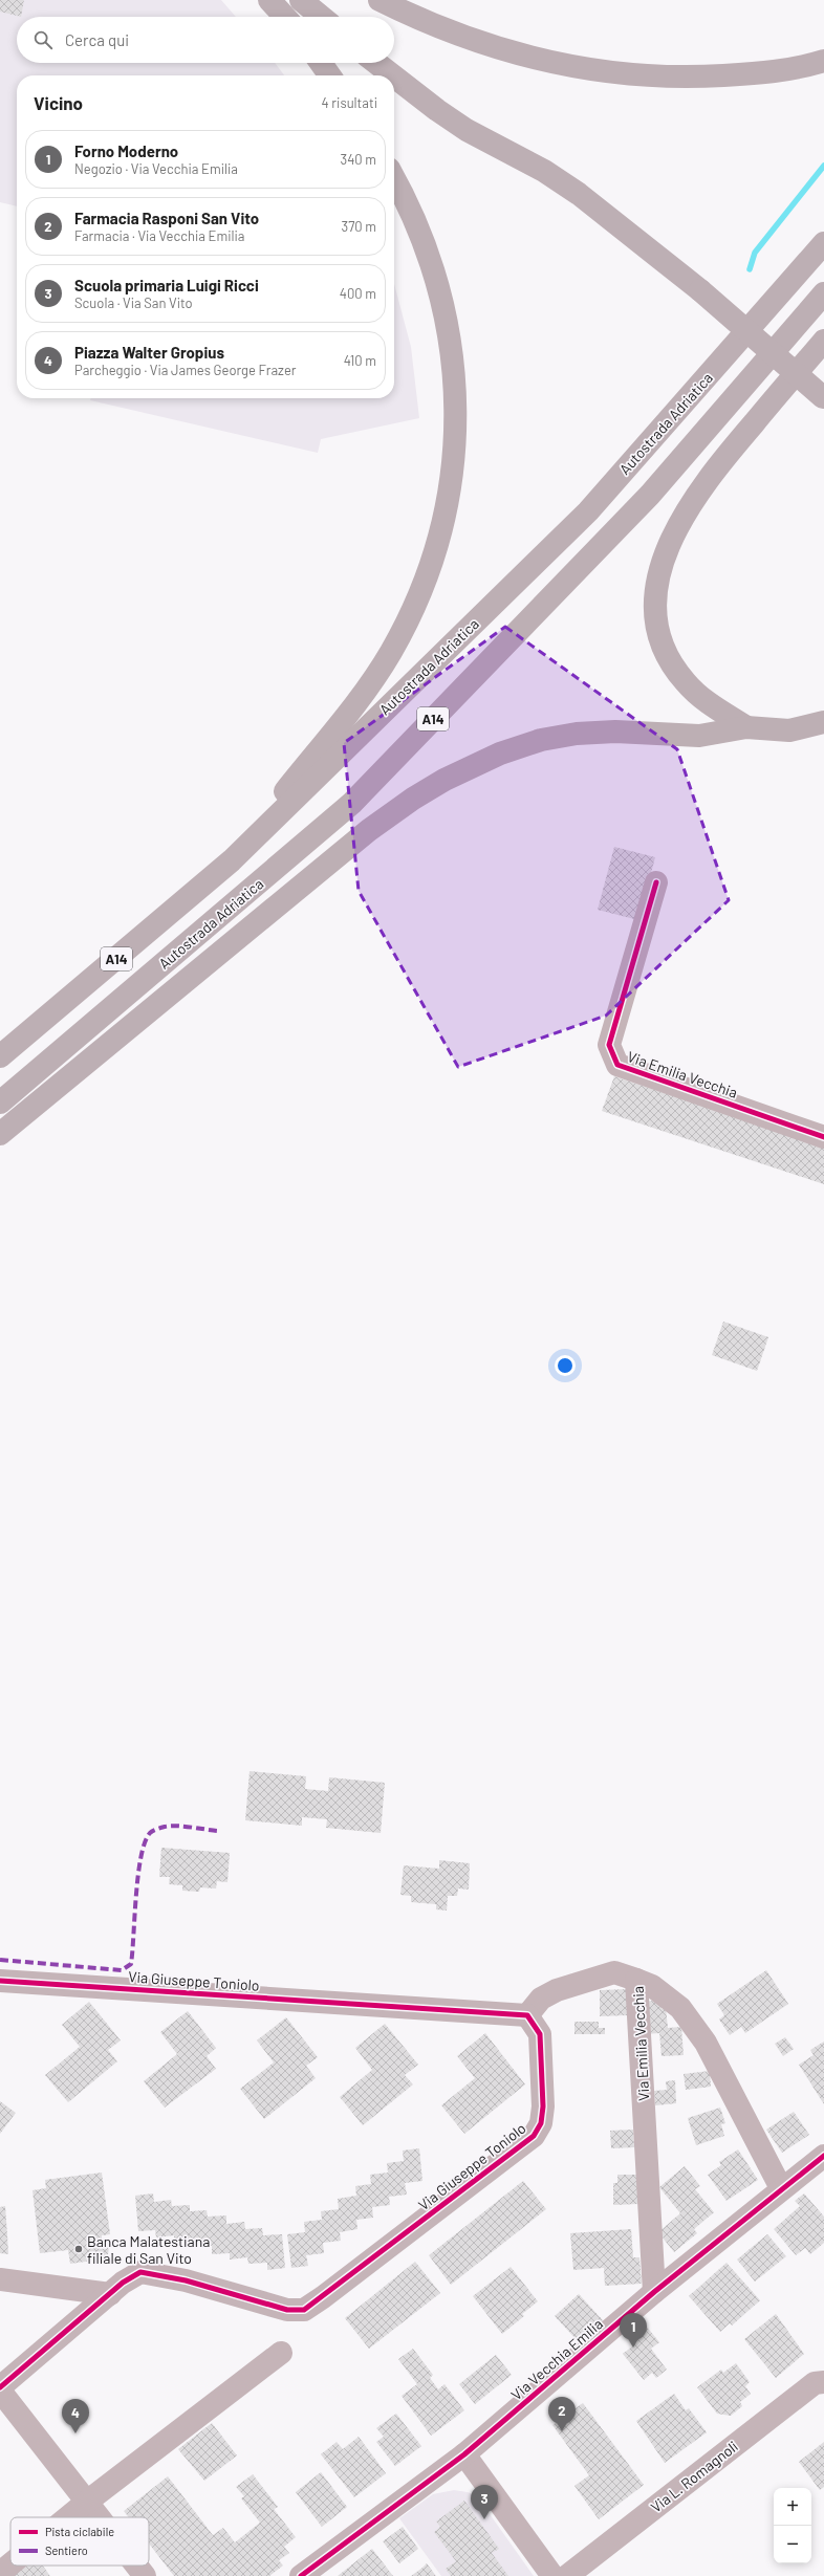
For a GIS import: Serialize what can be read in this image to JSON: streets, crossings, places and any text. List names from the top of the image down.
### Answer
{
  "streets": {
    "highway": ["Autostrada Adriatica", "A14"],
    "street": [
      "Via Emilia Vecchia",
      "Via Giuseppe Toniolo",
      "Via Vecchia Emilia",
      "Via L. Romagnoli"
    ]
  },
  "crossings": [
    ["Via Emilia Vecchia", "Via Vecchia Emilia"]
  ],
  "places": ["Banca Malatestiana filiale di San Vito"],
  "legend": ["Pista ciclabile", "Sentiero"],
  "page": {
    "search": "Cerca qui",
    "heading": ["Vicino", "4 risultati"],
    "list": [
      {
        "mark": "1",
        "name": "Forno Moderno",
        "note": "Negozio · Via Vecchia Emilia",
        "value": "340 m"
      },
      {
        "mark": "2",
        "name": "Farmacia Rasponi San Vito",
        "note": "Farmacia · Via Vecchia Emilia",
        "value": "370 m"
      },
      {
        "mark": "3",
        "name": "Scuola primaria Luigi Ricci",
        "note": "Scuola · Via San Vito",
        "value": "400 m"
      },
      {
        "mark": "4",
        "name": "Piazza Walter Gropius",
        "note": "Parcheggio · Via James George Frazer",
        "value": "410 m"
      }
    ],
    "pins": [
      "1",
      "2",
      "4",
      "3"
    ],
    "map_buttons": ["+", "−"]
  }
}
